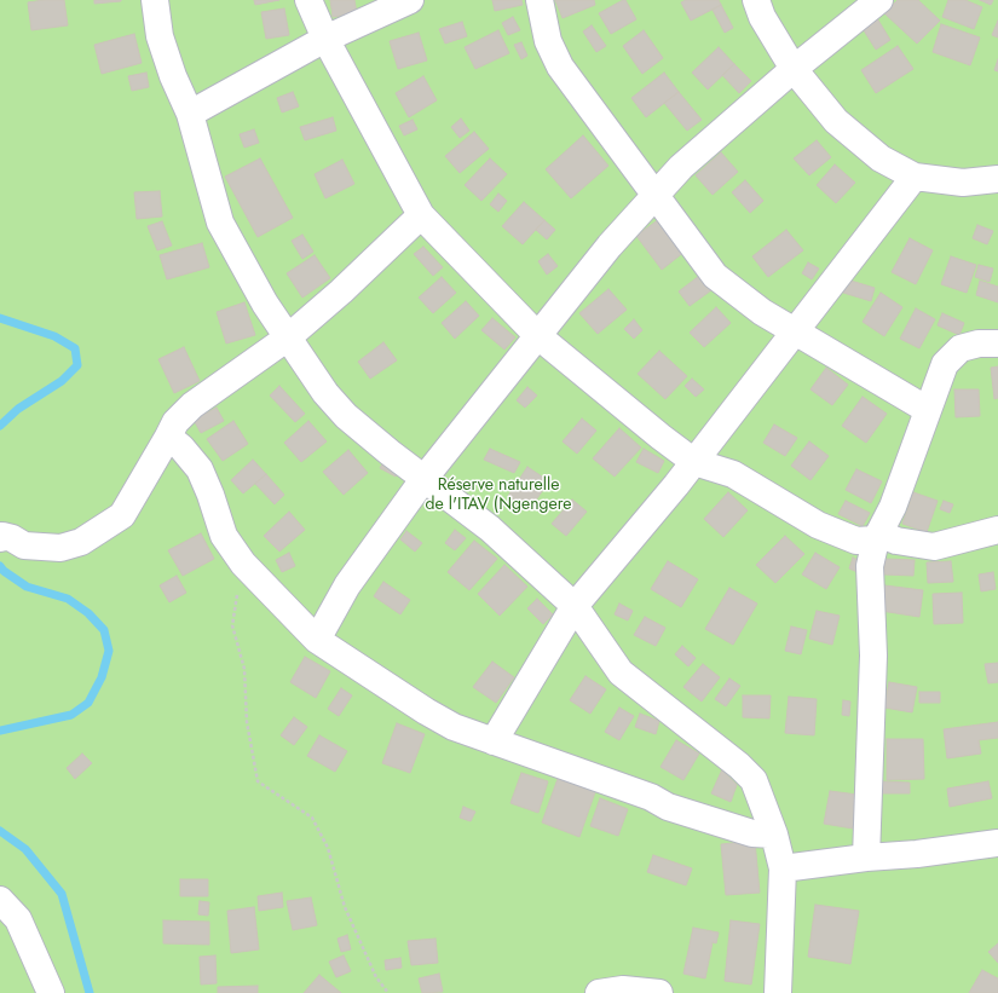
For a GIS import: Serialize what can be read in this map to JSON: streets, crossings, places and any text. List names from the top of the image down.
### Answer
{
  "parks": ["Réserve naturelle de l'ITAV (Ngengere"]
}
